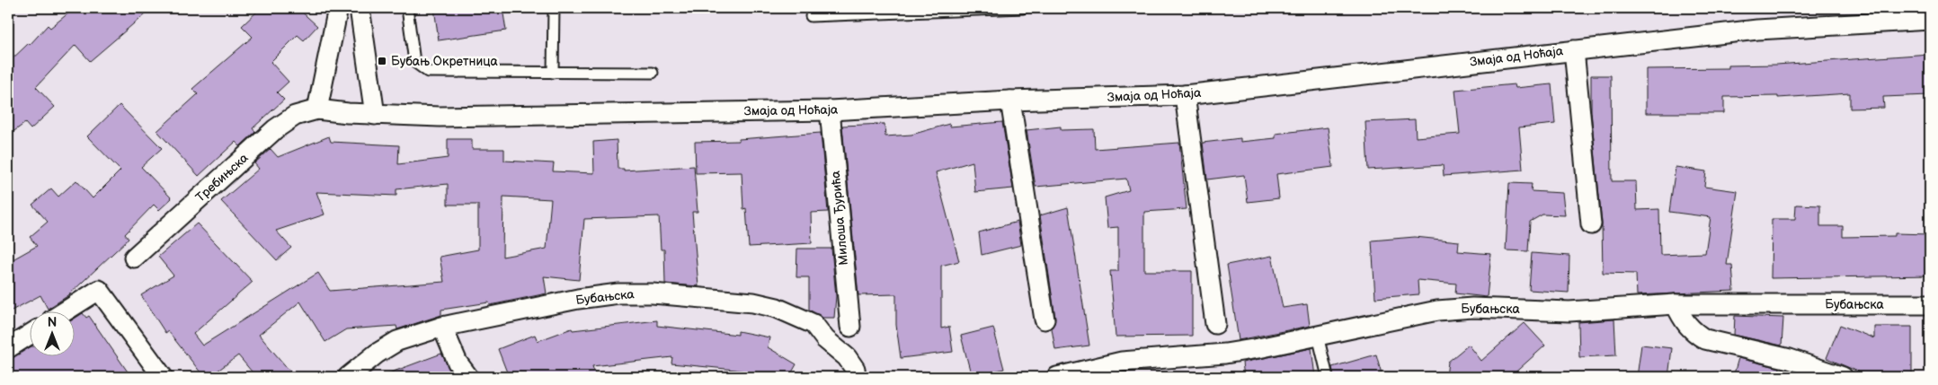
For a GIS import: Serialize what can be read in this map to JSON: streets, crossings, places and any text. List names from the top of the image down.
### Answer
{
  "streets": {
    "street": [
      "Змаја од Ноћаја",
      "Требињска",
      "Милоша Ђурића",
      "Бубањска"
    ]
  },
  "crossings": [
    ["Змаја од Ноћаја", "Требињска"],
    ["Змаја од Ноћаја", "Милоша Ђурића"]
  ],
  "places": {
    "transit": ["Бубањ Окретница"]
  },
  "north": "top"
}
